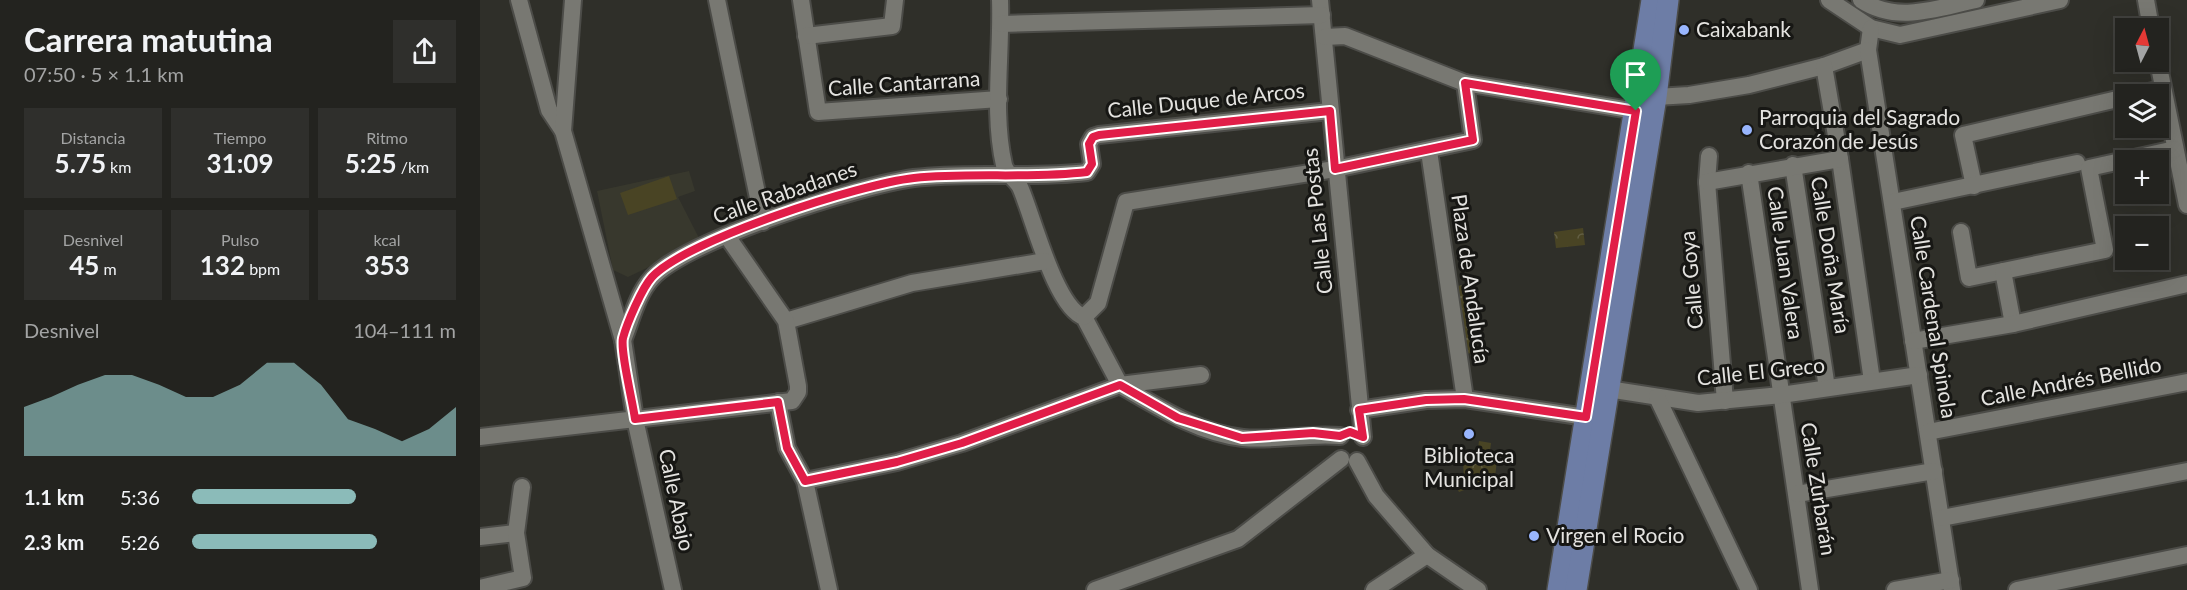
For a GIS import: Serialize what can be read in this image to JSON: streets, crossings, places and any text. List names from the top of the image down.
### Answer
{
  "streets": {
    "street": [
      "Calle Cantarrana",
      "Calle Duque de Arcos",
      "Calle Rabadanes",
      "Calle Las Postas",
      "Calle Doña María",
      "Calle Juan Valera",
      "Plaza de Andalucía",
      "Calle Goya",
      "Calle Cardenal Spinola",
      "Calle El Greco",
      "Calle Andrés Bellido",
      "Calle Zurbarán",
      "Calle Abajo"
    ]
  },
  "crossings": [
    ["Calle Duque de Arcos", "Calle Rabadanes"],
    ["Calle Duque de Arcos", "Calle Las Postas"],
    ["Calle Rabadanes", "Calle Abajo"],
    ["Calle Doña María", "Calle El Greco"],
    ["Calle Juan Valera", "Calle El Greco"],
    ["Calle Juan Valera", "Calle Zurbarán"],
    ["Calle Goya", "Calle El Greco"],
    ["Calle Cardenal Spinola", "Calle El Greco"],
    ["Calle Cardenal Spinola", "Calle Andrés Bellido"],
    ["Calle El Greco", "Calle Zurbarán"]
  ],
  "places": [
    "Caixabank",
    "Parroquia del Sagrado Corazón de Jesús",
    "Biblioteca Municipal",
    "Virgen el Rocio"
  ],
  "north": "top",
  "page": {
    "heading": ["Carrera matutina", "07:50 · 5 × 1.1 km"],
    "map_buttons": ["+", "−"],
    "stats": [
      ["Distancia", "5.75 km"],
      ["Tiempo", "31:09"],
      ["Ritmo", "5:25 /km"],
      ["Desnivel", "45 m"],
      ["Pulso", "132 bpm"],
      ["kcal", "353"]
    ],
    "chart": ["Desnivel", "104–111 m"],
    "list": [
      {
        "name": "1.1 km",
        "note": "5:36"
      },
      {
        "name": "2.3 km",
        "note": "5:26"
      }
    ]
  }
}
